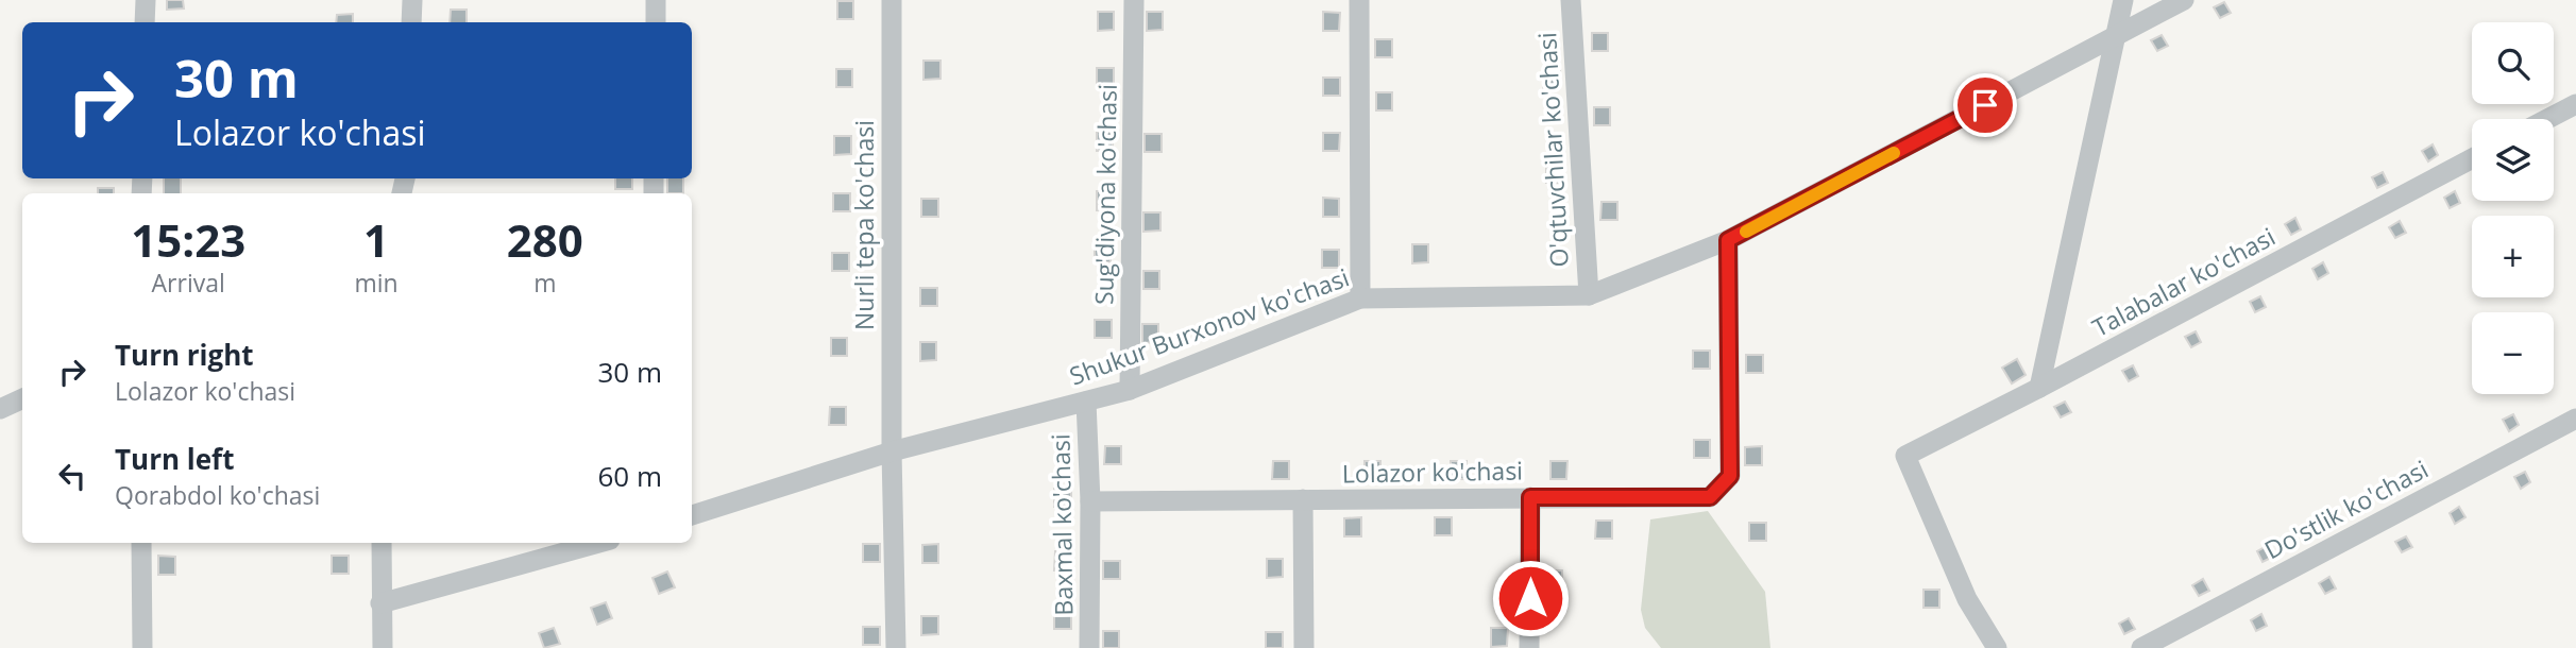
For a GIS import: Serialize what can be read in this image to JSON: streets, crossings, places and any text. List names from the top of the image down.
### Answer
{
  "streets": {
    "street": [
      "O'qtuvchilar ko'chasi",
      "Sug'diyona ko'chasi",
      "Nurli tepa ko'chasi",
      "Talabalar ko'chasi",
      "Shukur Burxonov ko'chasi",
      "Lolazor ko'chasi",
      "Do'stlik ko'chasi",
      "Baxmal ko'chasi"
    ]
  },
  "crossings": [
    ["O'qtuvchilar ko'chasi", "Shukur Burxonov ko'chasi"],
    ["Sug'diyona ko'chasi", "Shukur Burxonov ko'chasi"],
    ["Nurli tepa ko'chasi", "Shukur Burxonov ko'chasi"],
    ["Shukur Burxonov ko'chasi", "Lolazor ko'chasi"],
    ["Shukur Burxonov ko'chasi", "Baxmal ko'chasi"],
    ["Lolazor ko'chasi", "Baxmal ko'chasi"]
  ],
  "page": {
    "map_buttons": ["+", "−"],
    "turn": ["30 m", "Lolazor ko'chasi"],
    "eta": [
      "15:23",
      "Arrival",
      "1",
      "min",
      "280",
      "m"
    ],
    "list": [
      {
        "name": "Turn right",
        "note": "Lolazor ko'chasi",
        "value": "30 m"
      },
      {
        "name": "Turn left",
        "note": "Qorabdol ko'chasi",
        "value": "60 m"
      }
    ]
  }
}
